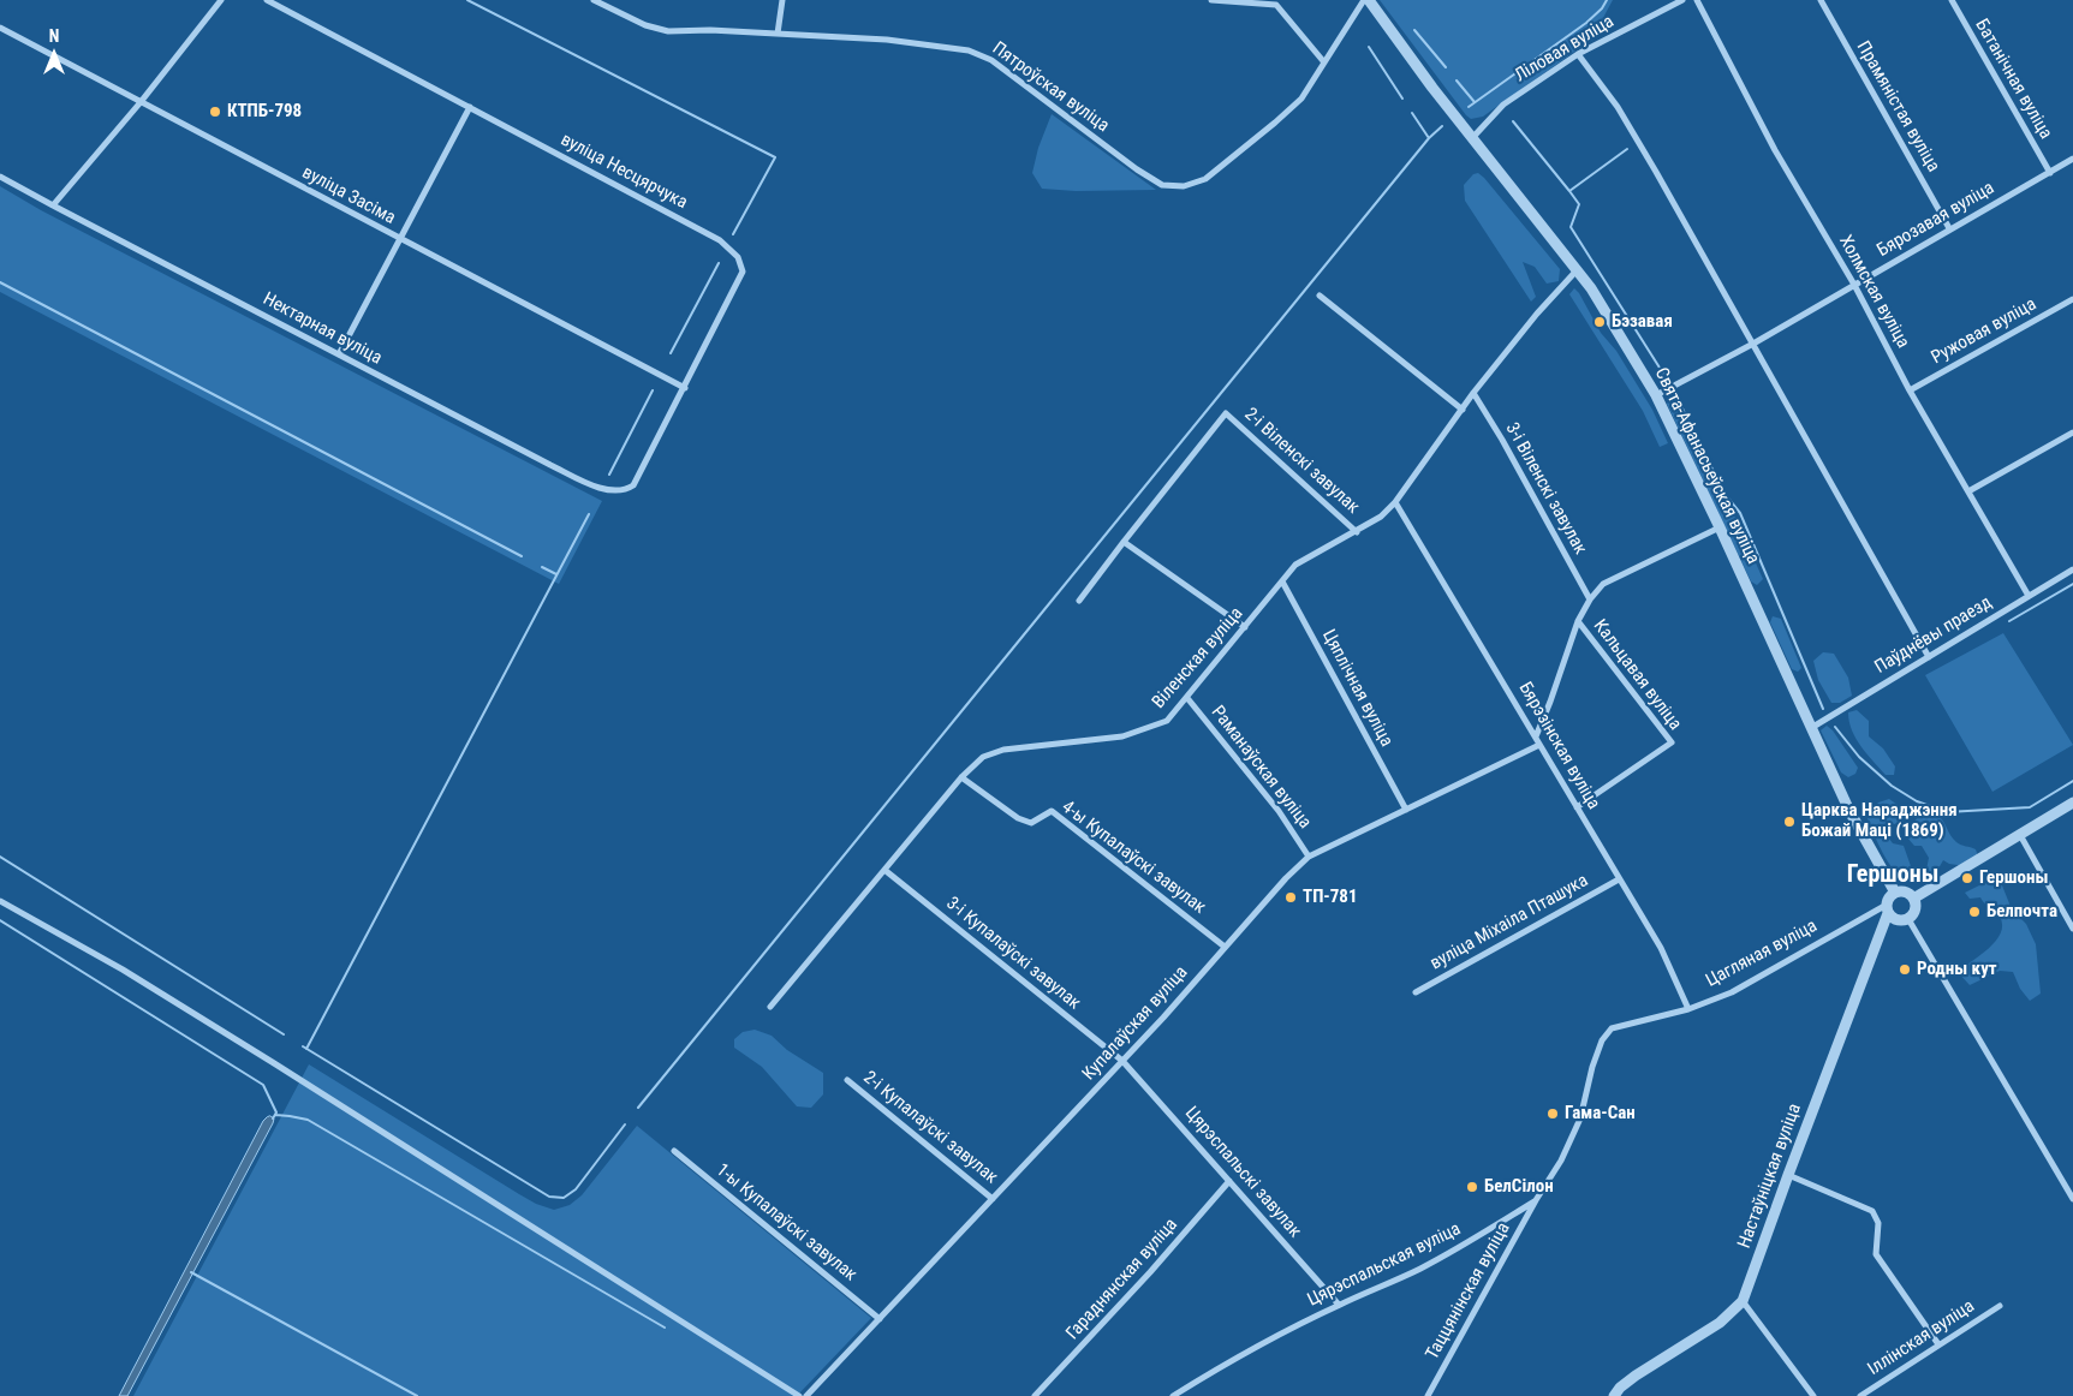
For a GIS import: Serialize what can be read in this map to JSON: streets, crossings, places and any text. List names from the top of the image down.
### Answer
{
  "streets": {
    "street": [
      "Ліловая вуліца",
      "Батанічная вуліца",
      "Пятроўская вуліца",
      "Прамяністая вуліца",
      "вуліца Несцярчука",
      "вуліца Засіма",
      "Бярозавая вуліца",
      "Холмская вуліца",
      "Нектарная вуліца",
      "Ружовая вуліца",
      "2-і Віленскі завулак",
      "Свята-Афанасьеўская вуліца",
      "3-і Віленскі завулак",
      "Паўднёвы праезд",
      "Віленская вуліца",
      "Кальцавая вуліца",
      "Цяплічная вуліца",
      "Бярэзінская вуліца",
      "Раманаўская вуліца",
      "4-ы Купалаўскі завулак",
      "вуліца Міхаіла Пташука",
      "3-і Купалаўскі завулак",
      "Цагляная вуліца",
      "Купалаўская вуліца",
      "2-і Купалаўскі завулак",
      "Цярэспальскі завулак",
      "Настаўніцкая вуліца",
      "1-ы Купалаўскі завулак",
      "Цярэспальская вуліца",
      "Гараднянская вуліца",
      "Таццянінская вуліца",
      "Іллінская вуліца"
    ]
  },
  "crossings": [
    ["Ліловая вуліца", "Свята-Афанасьеўская вуліца"],
    ["Батанічная вуліца", "Бярозавая вуліца"],
    ["Пятроўская вуліца", "Свята-Афанасьеўская вуліца"],
    ["Прамяністая вуліца", "Бярозавая вуліца"],
    ["вуліца Несцярчука", "вуліца Засіма"],
    ["вуліца Несцярчука", "Нектарная вуліца"],
    ["Бярозавая вуліца", "Холмская вуліца"],
    ["Бярозавая вуліца", "Свята-Афанасьеўская вуліца"],
    ["Холмская вуліца", "Ружовая вуліца"],
    ["Холмская вуліца", "Паўднёвы праезд"],
    ["2-і Віленскі завулак", "Віленская вуліца"],
    ["Свята-Афанасьеўская вуліца", "Паўднёвы праезд"],
    ["Свята-Афанасьеўская вуліца", "Віленская вуліца"],
    ["Свята-Афанасьеўская вуліца", "Цагляная вуліца"],
    ["Свята-Афанасьеўская вуліца", "Настаўніцкая вуліца"],
    ["3-і Віленскі завулак", "Віленская вуліца"],
    ["Віленская вуліца", "Цяплічная вуліца"],
    ["Віленская вуліца", "Бярэзінская вуліца"],
    ["Віленская вуліца", "Раманаўская вуліца"],
    ["Віленская вуліца", "4-ы Купалаўскі завулак"],
    ["Віленская вуліца", "3-і Купалаўскі завулак"],
    ["Кальцавая вуліца", "Бярэзінская вуліца"],
    ["Цяплічная вуліца", "Купалаўская вуліца"],
    ["Бярэзінская вуліца", "вуліца Міхаіла Пташука"],
    ["Бярэзінская вуліца", "Цагляная вуліца"],
    ["Бярэзінская вуліца", "Купалаўская вуліца"],
    ["Раманаўская вуліца", "Купалаўская вуліца"],
    ["4-ы Купалаўскі завулак", "Купалаўская вуліца"],
    ["3-і Купалаўскі завулак", "Купалаўская вуліца"],
    ["3-і Купалаўскі завулак", "Цярэспальскі завулак"],
    ["Цагляная вуліца", "Настаўніцкая вуліца"],
    ["Цагляная вуліца", "Цярэспальская вуліца"],
    ["Купалаўская вуліца", "2-і Купалаўскі завулак"],
    ["Купалаўская вуліца", "Цярэспальскі завулак"],
    ["Купалаўская вуліца", "1-ы Купалаўскі завулак"],
    ["Цярэспальскі завулак", "Цярэспальская вуліца"],
    ["Цярэспальскі завулак", "Гараднянская вуліца"],
    ["Цярэспальская вуліца", "Таццянінская вуліца"]
  ],
  "districts": ["Гершоны"],
  "places": [
    "КТПБ-798",
    "Бэзавая",
    "Царква Нараджэння Божай Маці (1869)",
    "Гершоны",
    "ТП-781",
    "Белпочта",
    "Родны кут",
    "Гама-Сан",
    "БелСілон"
  ],
  "north": "top"
}
